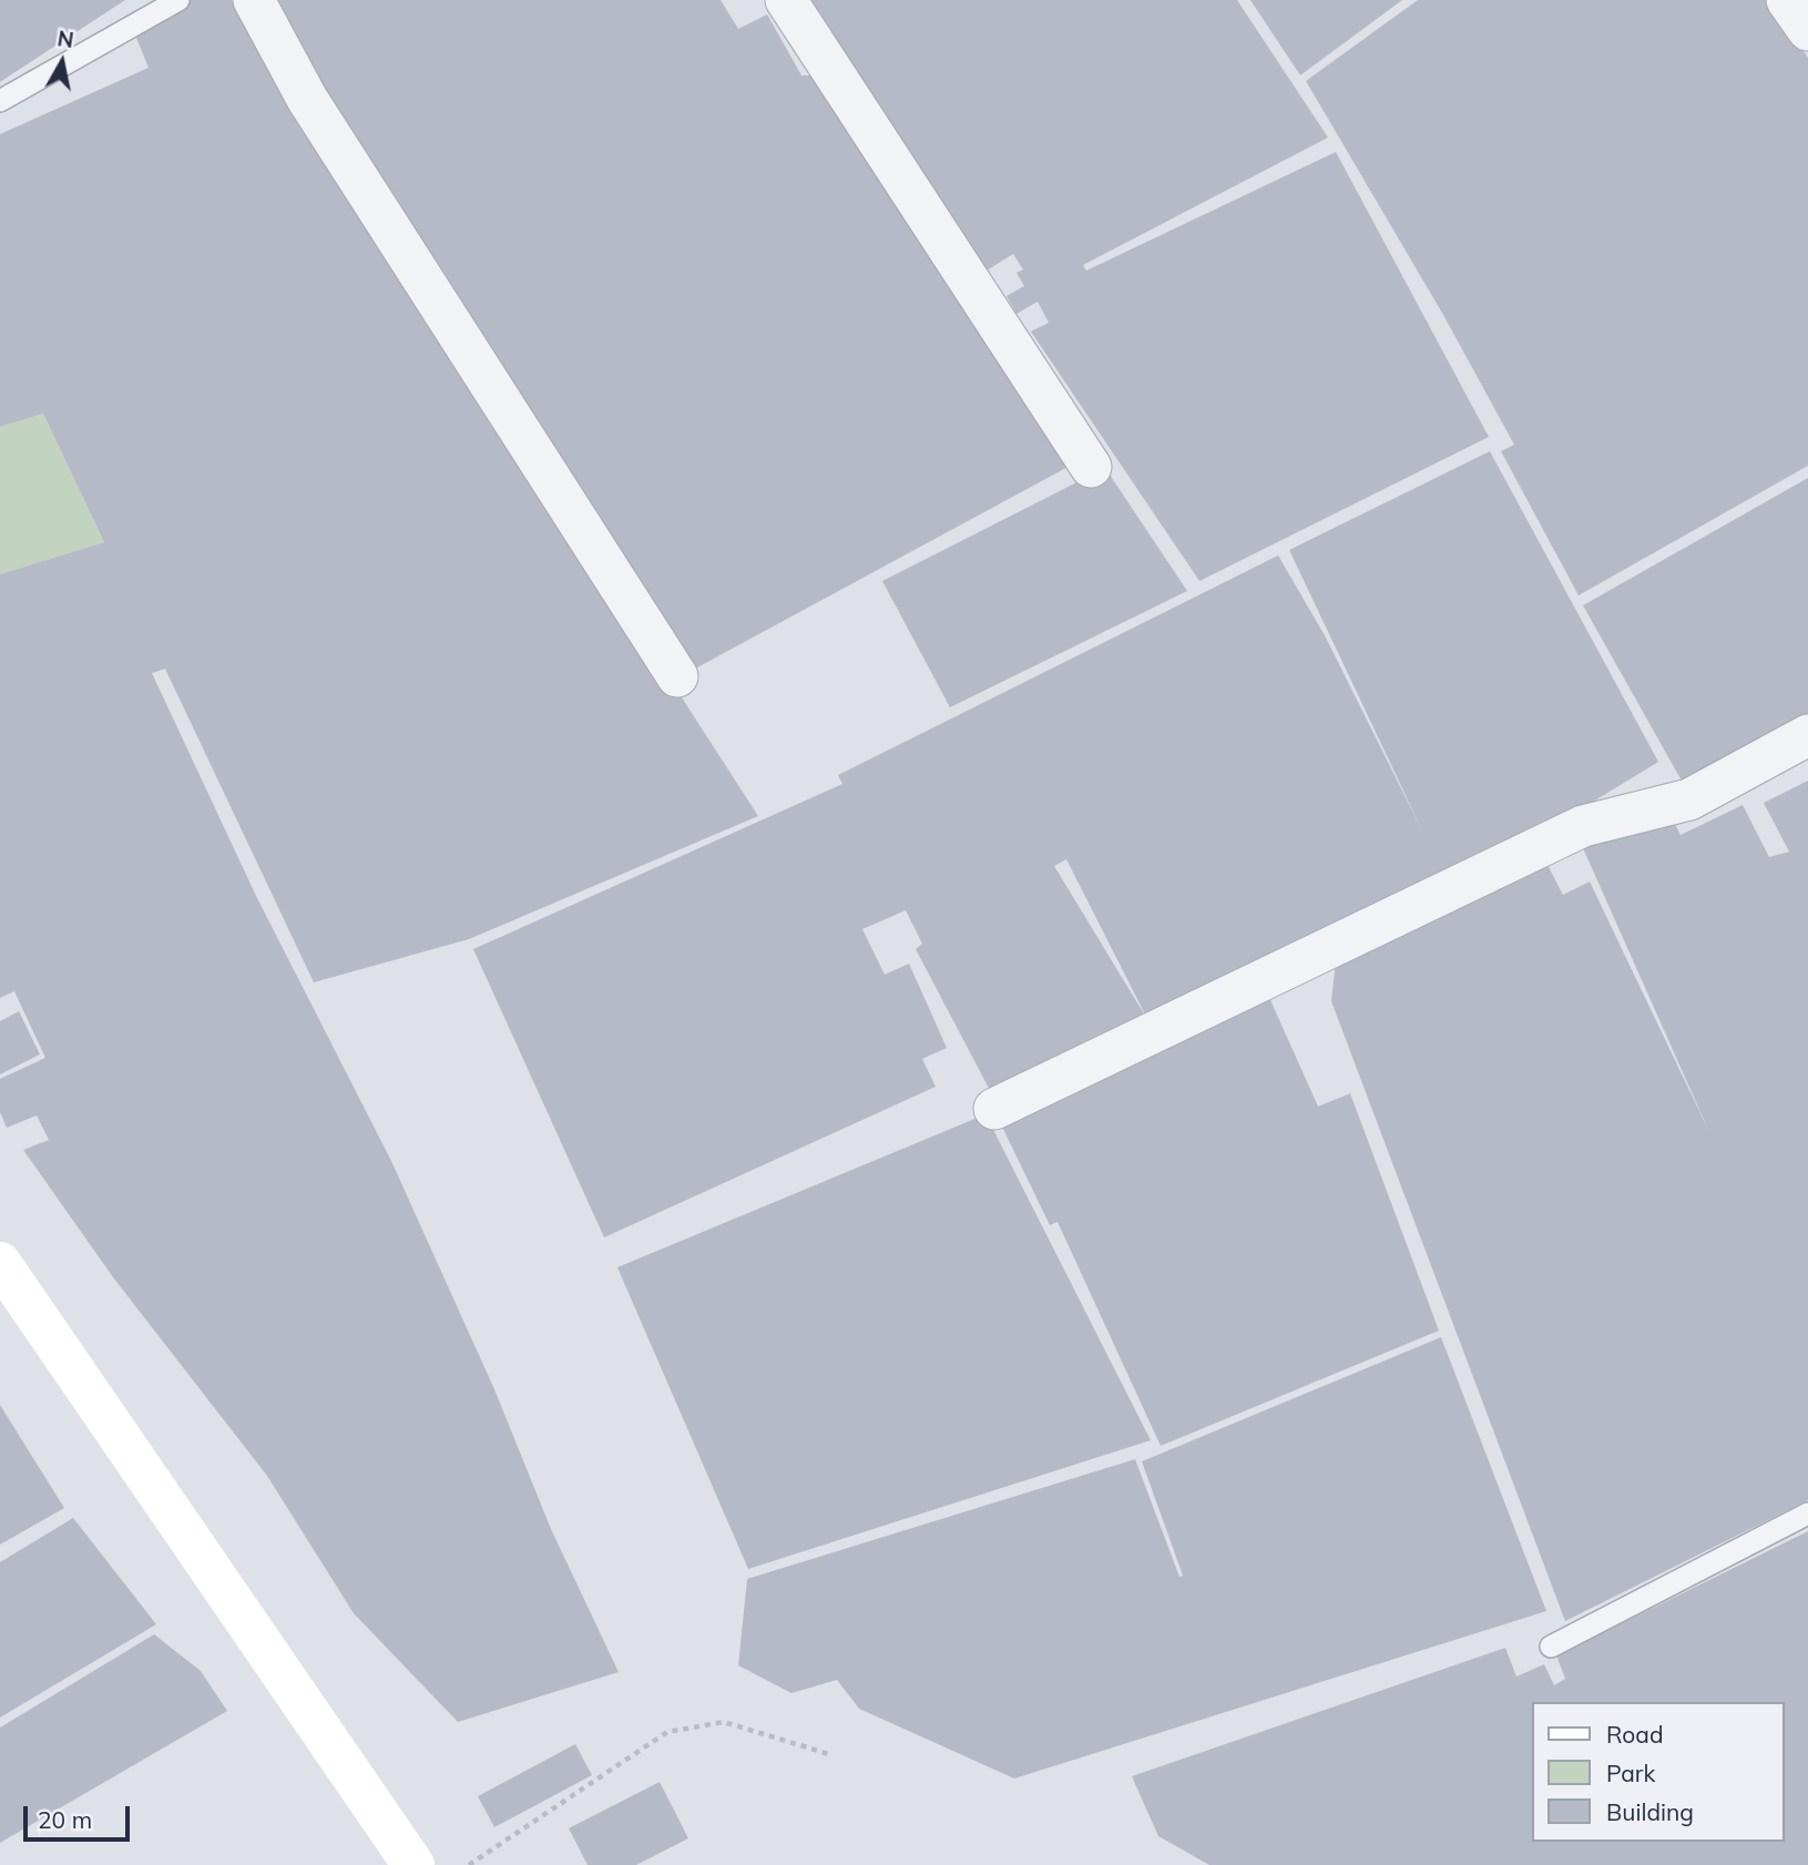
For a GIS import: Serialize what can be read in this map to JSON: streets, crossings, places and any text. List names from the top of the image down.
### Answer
{
  "legend": ["Road", "Park", "Building"],
  "scale_bar": "20 m",
  "north": "top"
}
